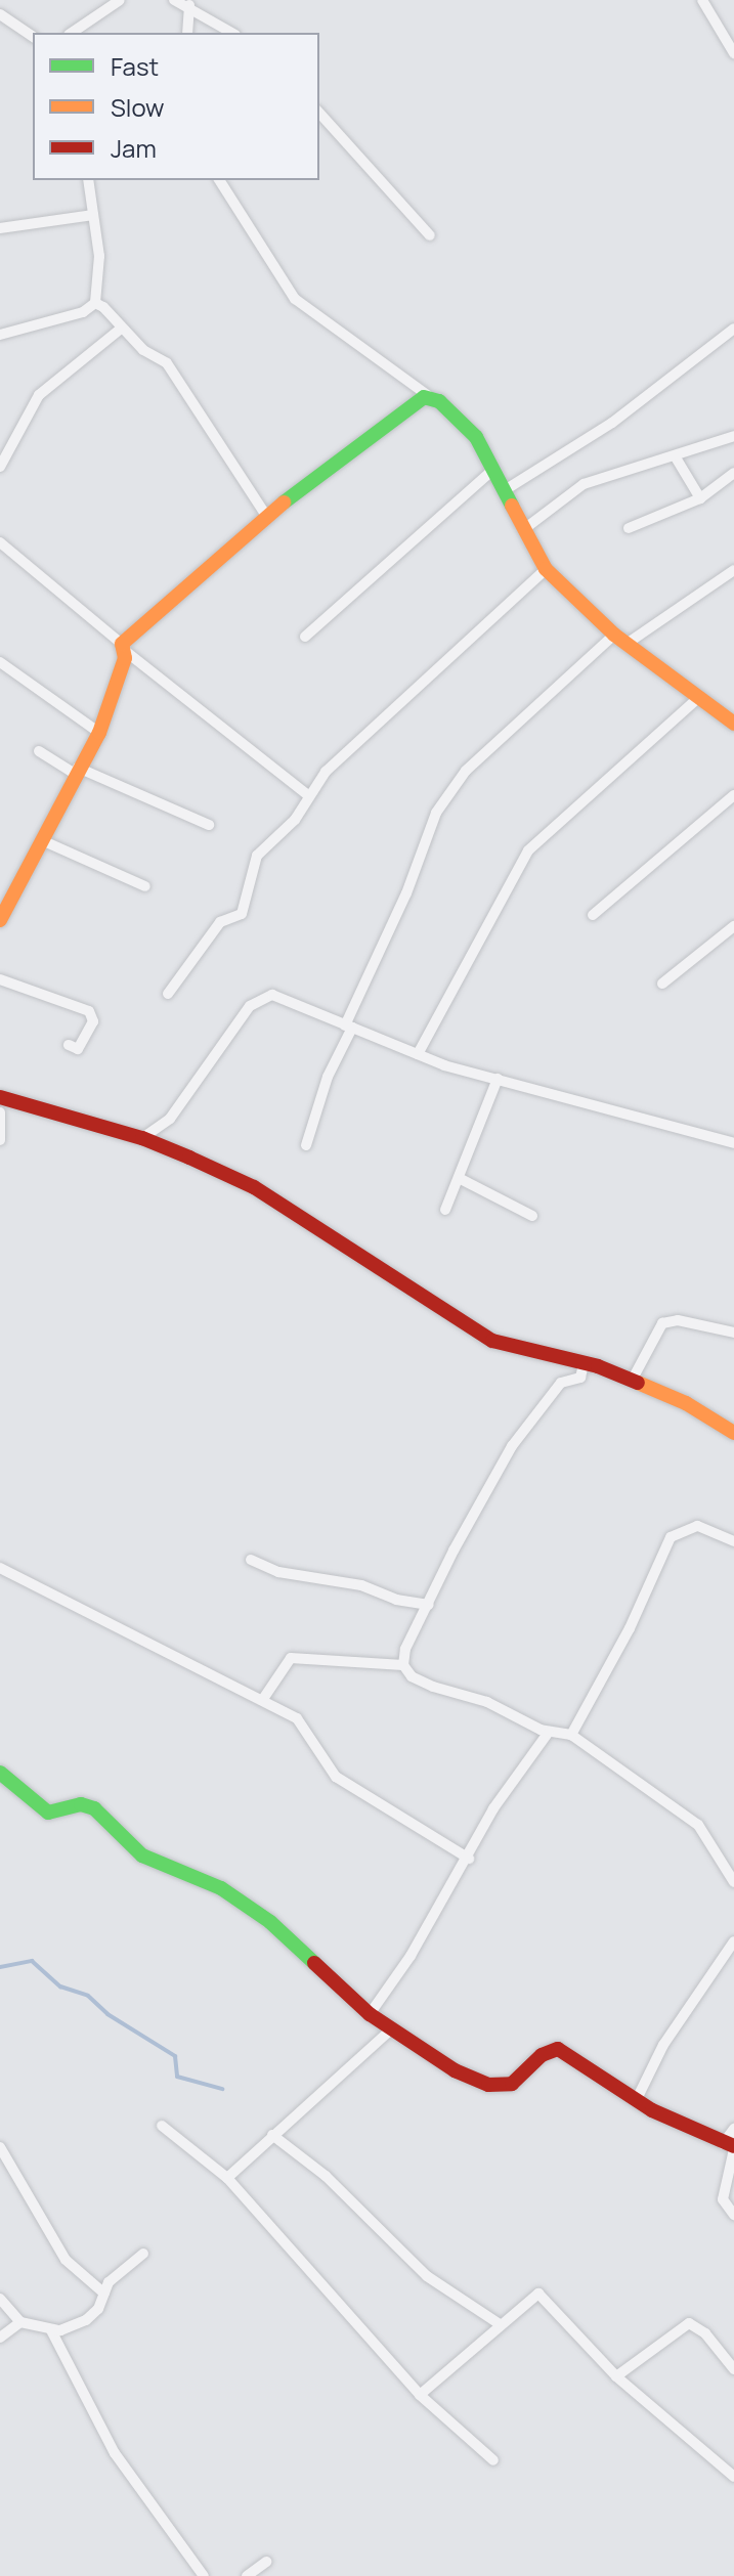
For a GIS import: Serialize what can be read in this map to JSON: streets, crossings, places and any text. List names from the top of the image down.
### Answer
{
  "legend": ["Fast", "Slow", "Jam"]
}
